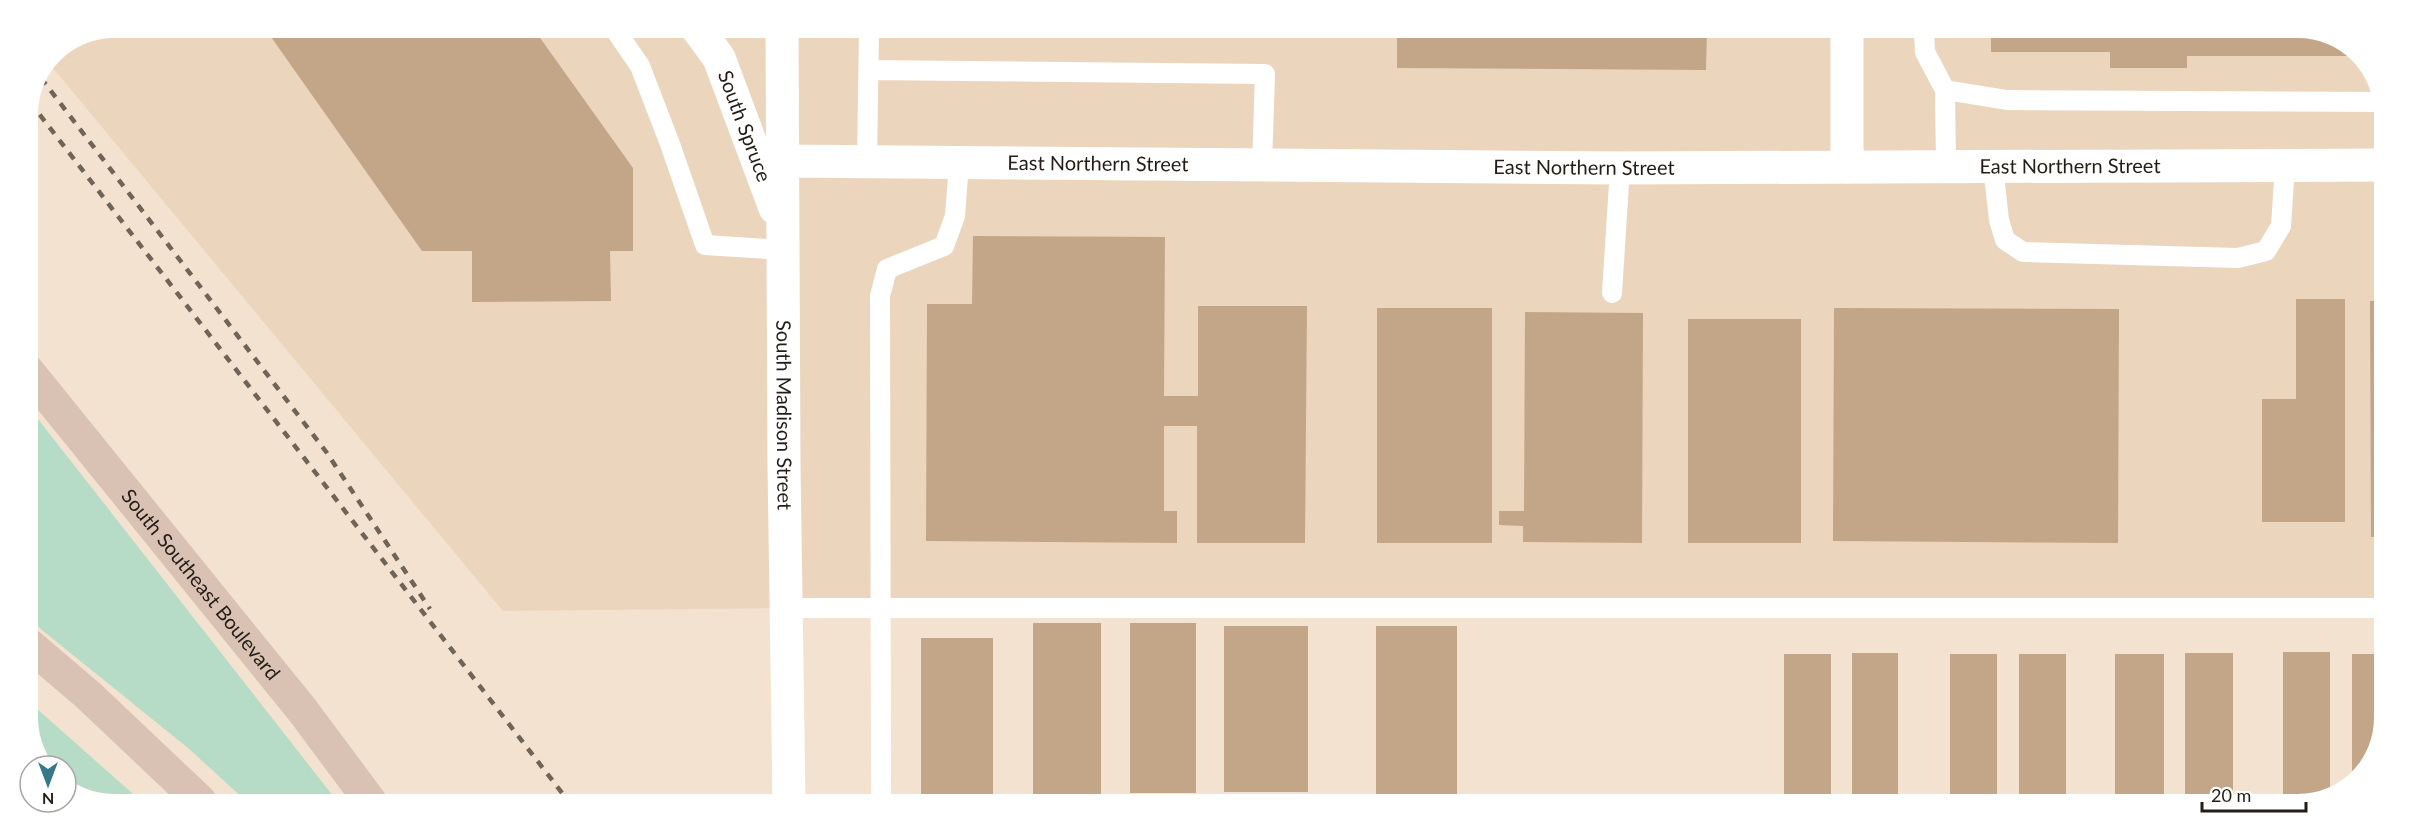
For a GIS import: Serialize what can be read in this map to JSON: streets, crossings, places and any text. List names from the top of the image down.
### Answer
{
  "streets": {
    "main road": ["South Southeast Boulevard"],
    "street": ["South Spruce", "East Northern Street", "South Madison Street"]
  },
  "crossings": [
    ["South Spruce", "South Madison Street"],
    ["East Northern Street", "South Madison Street"]
  ],
  "scale_bar": "20 m",
  "north": "bottom"
}
